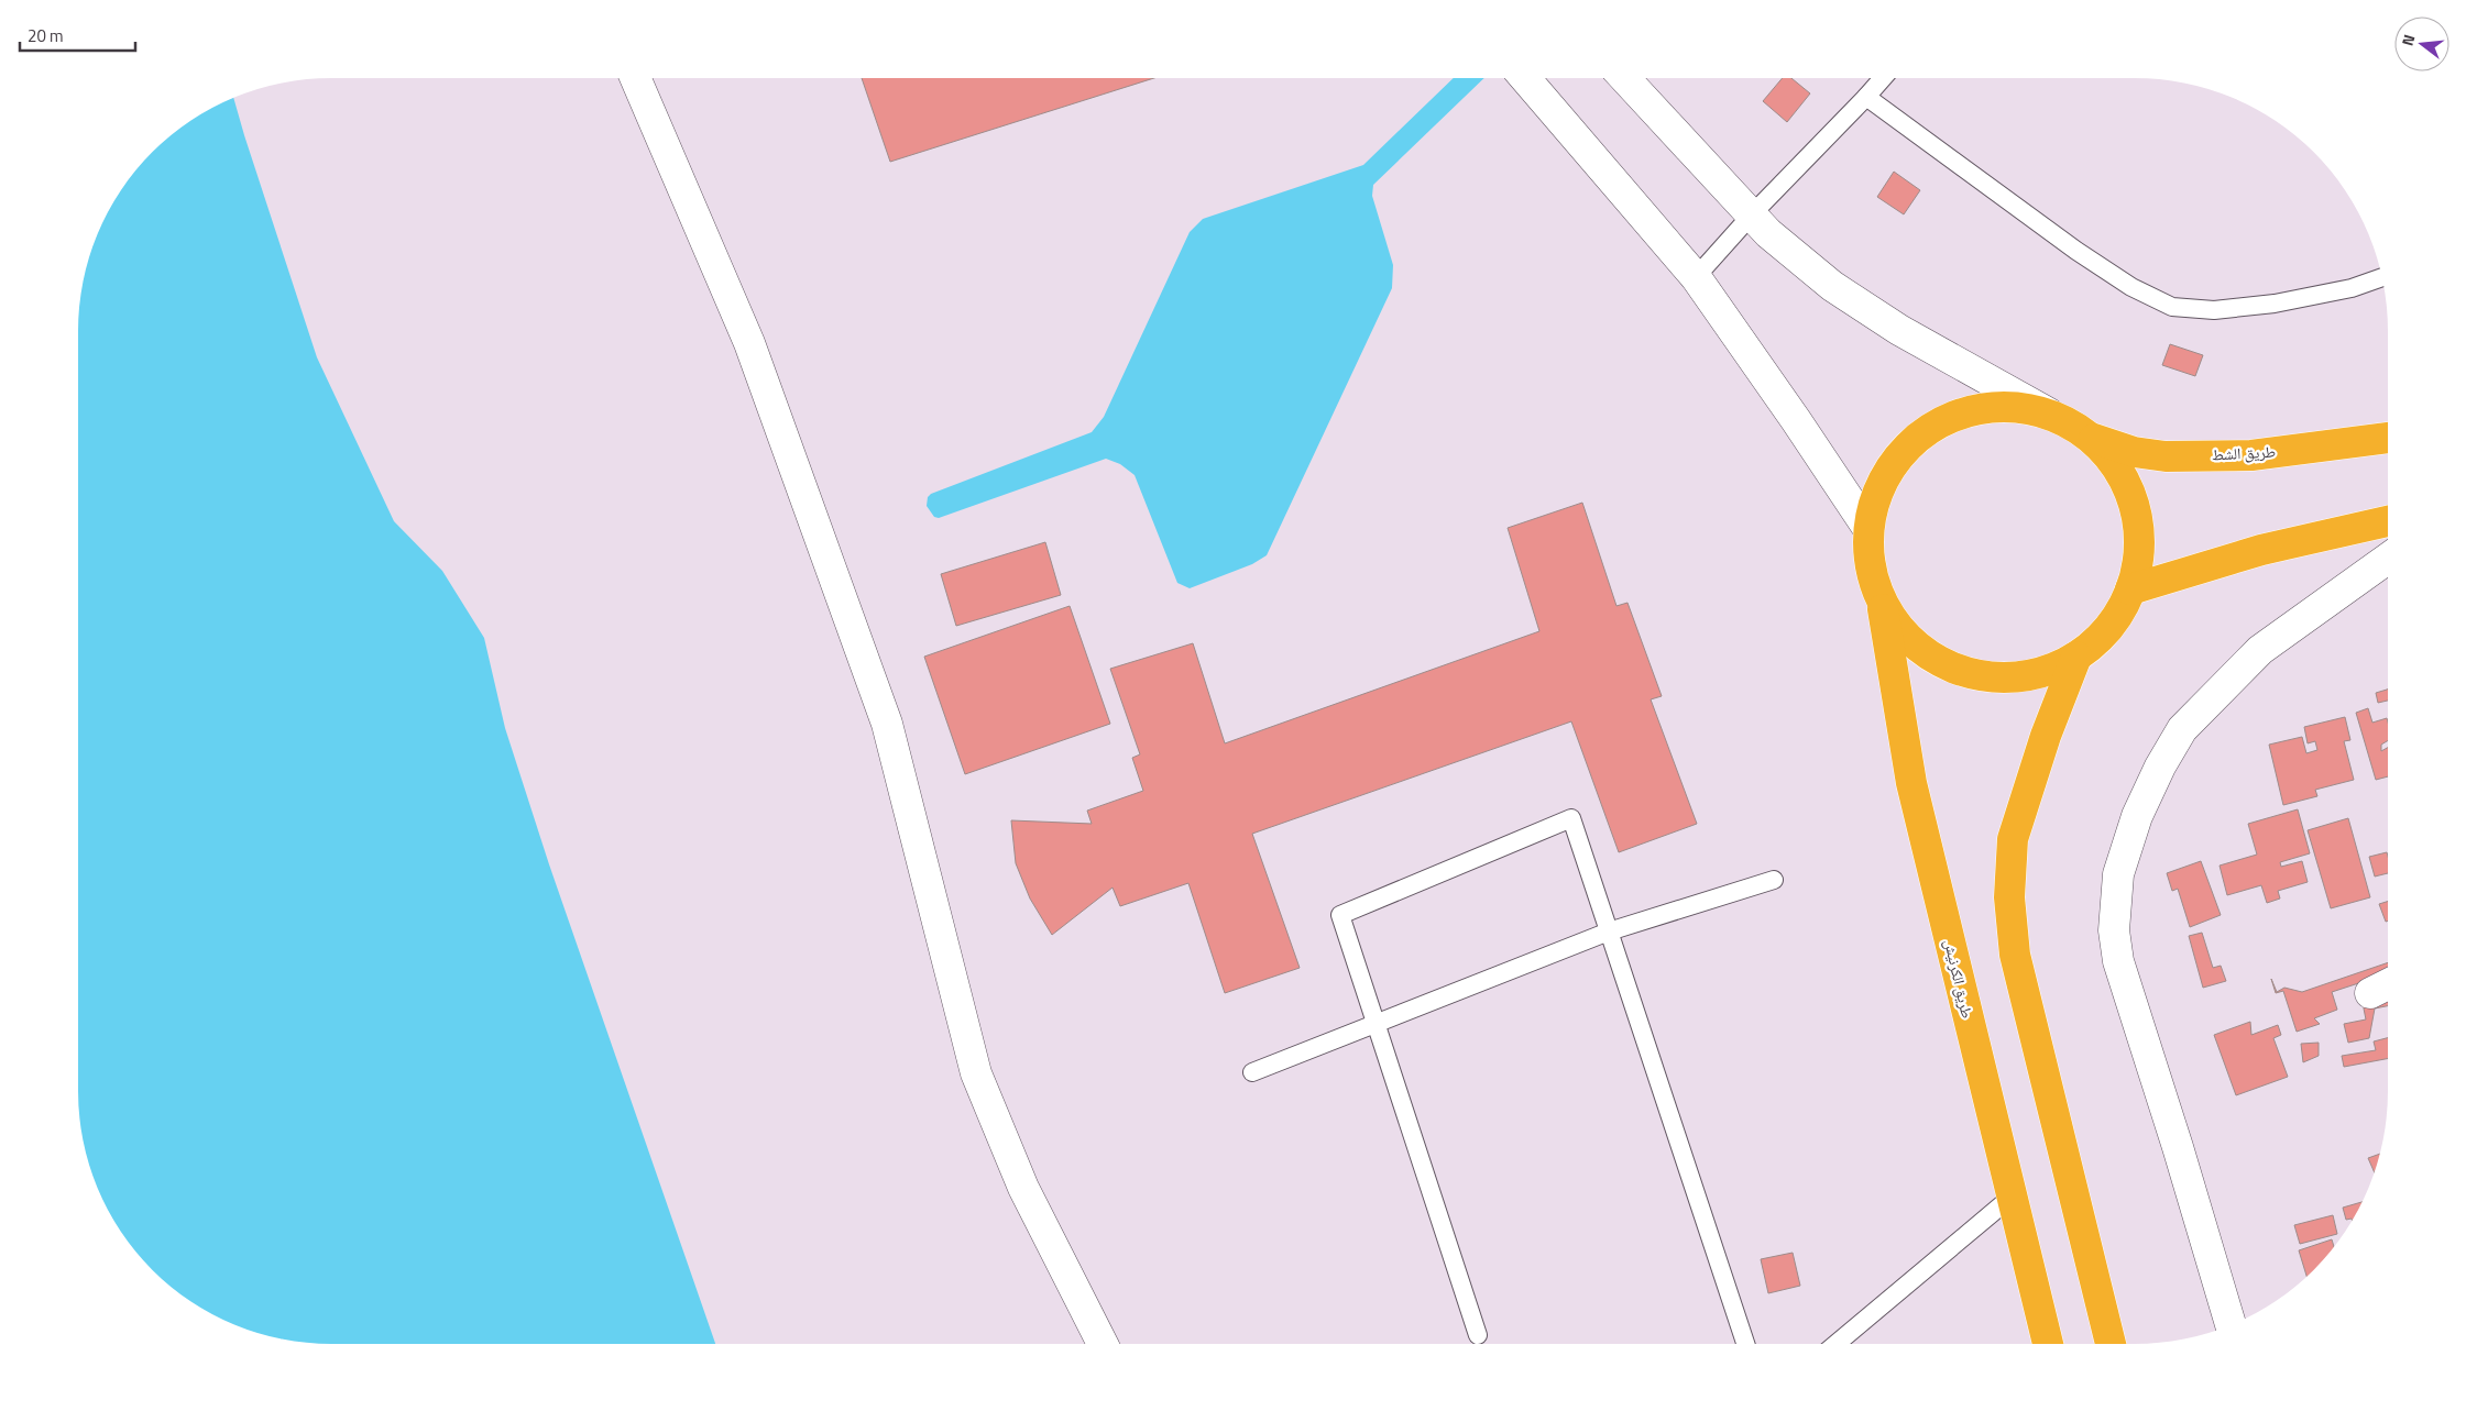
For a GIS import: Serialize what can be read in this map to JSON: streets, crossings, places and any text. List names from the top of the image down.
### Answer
{
  "streets": {
    "highway": ["طريق الشط", "طريق الكرنيش"]
  },
  "scale_bar": "20 m",
  "north": "left"
}
